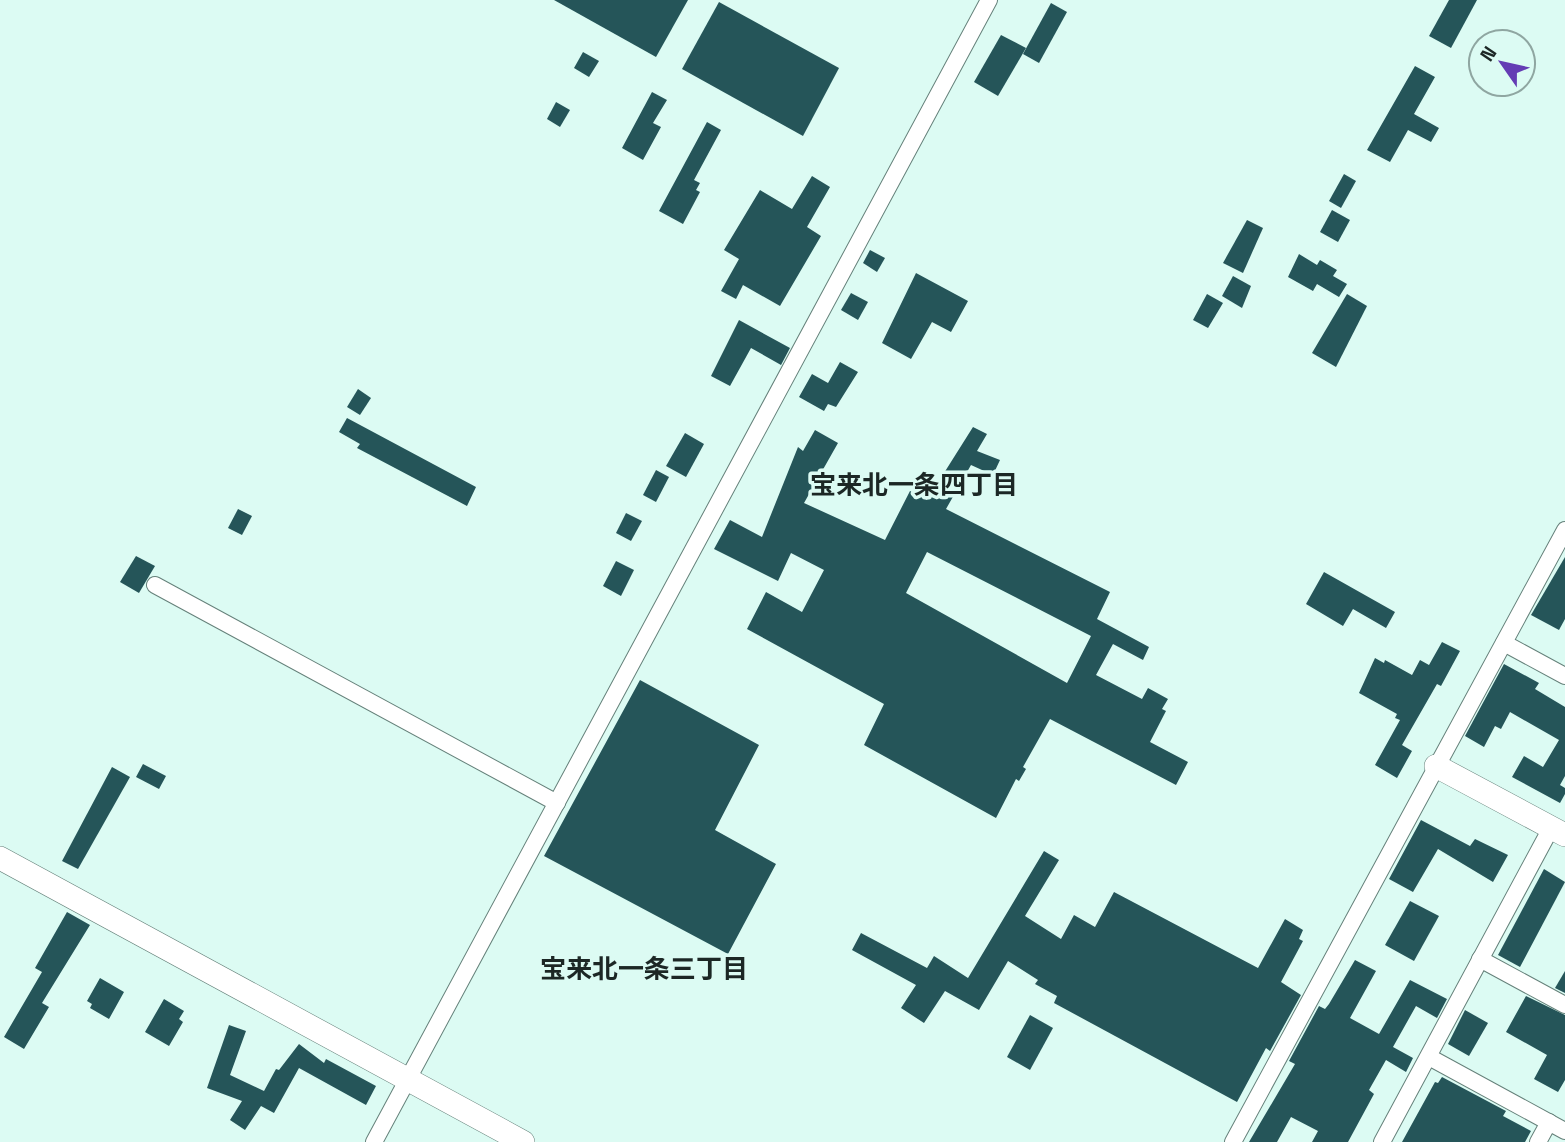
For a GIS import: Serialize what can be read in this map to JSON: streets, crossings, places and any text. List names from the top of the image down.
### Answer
{
  "districts": ["宝来北一条四丁目", "宝来北一条三丁目"],
  "north": "top left"
}
